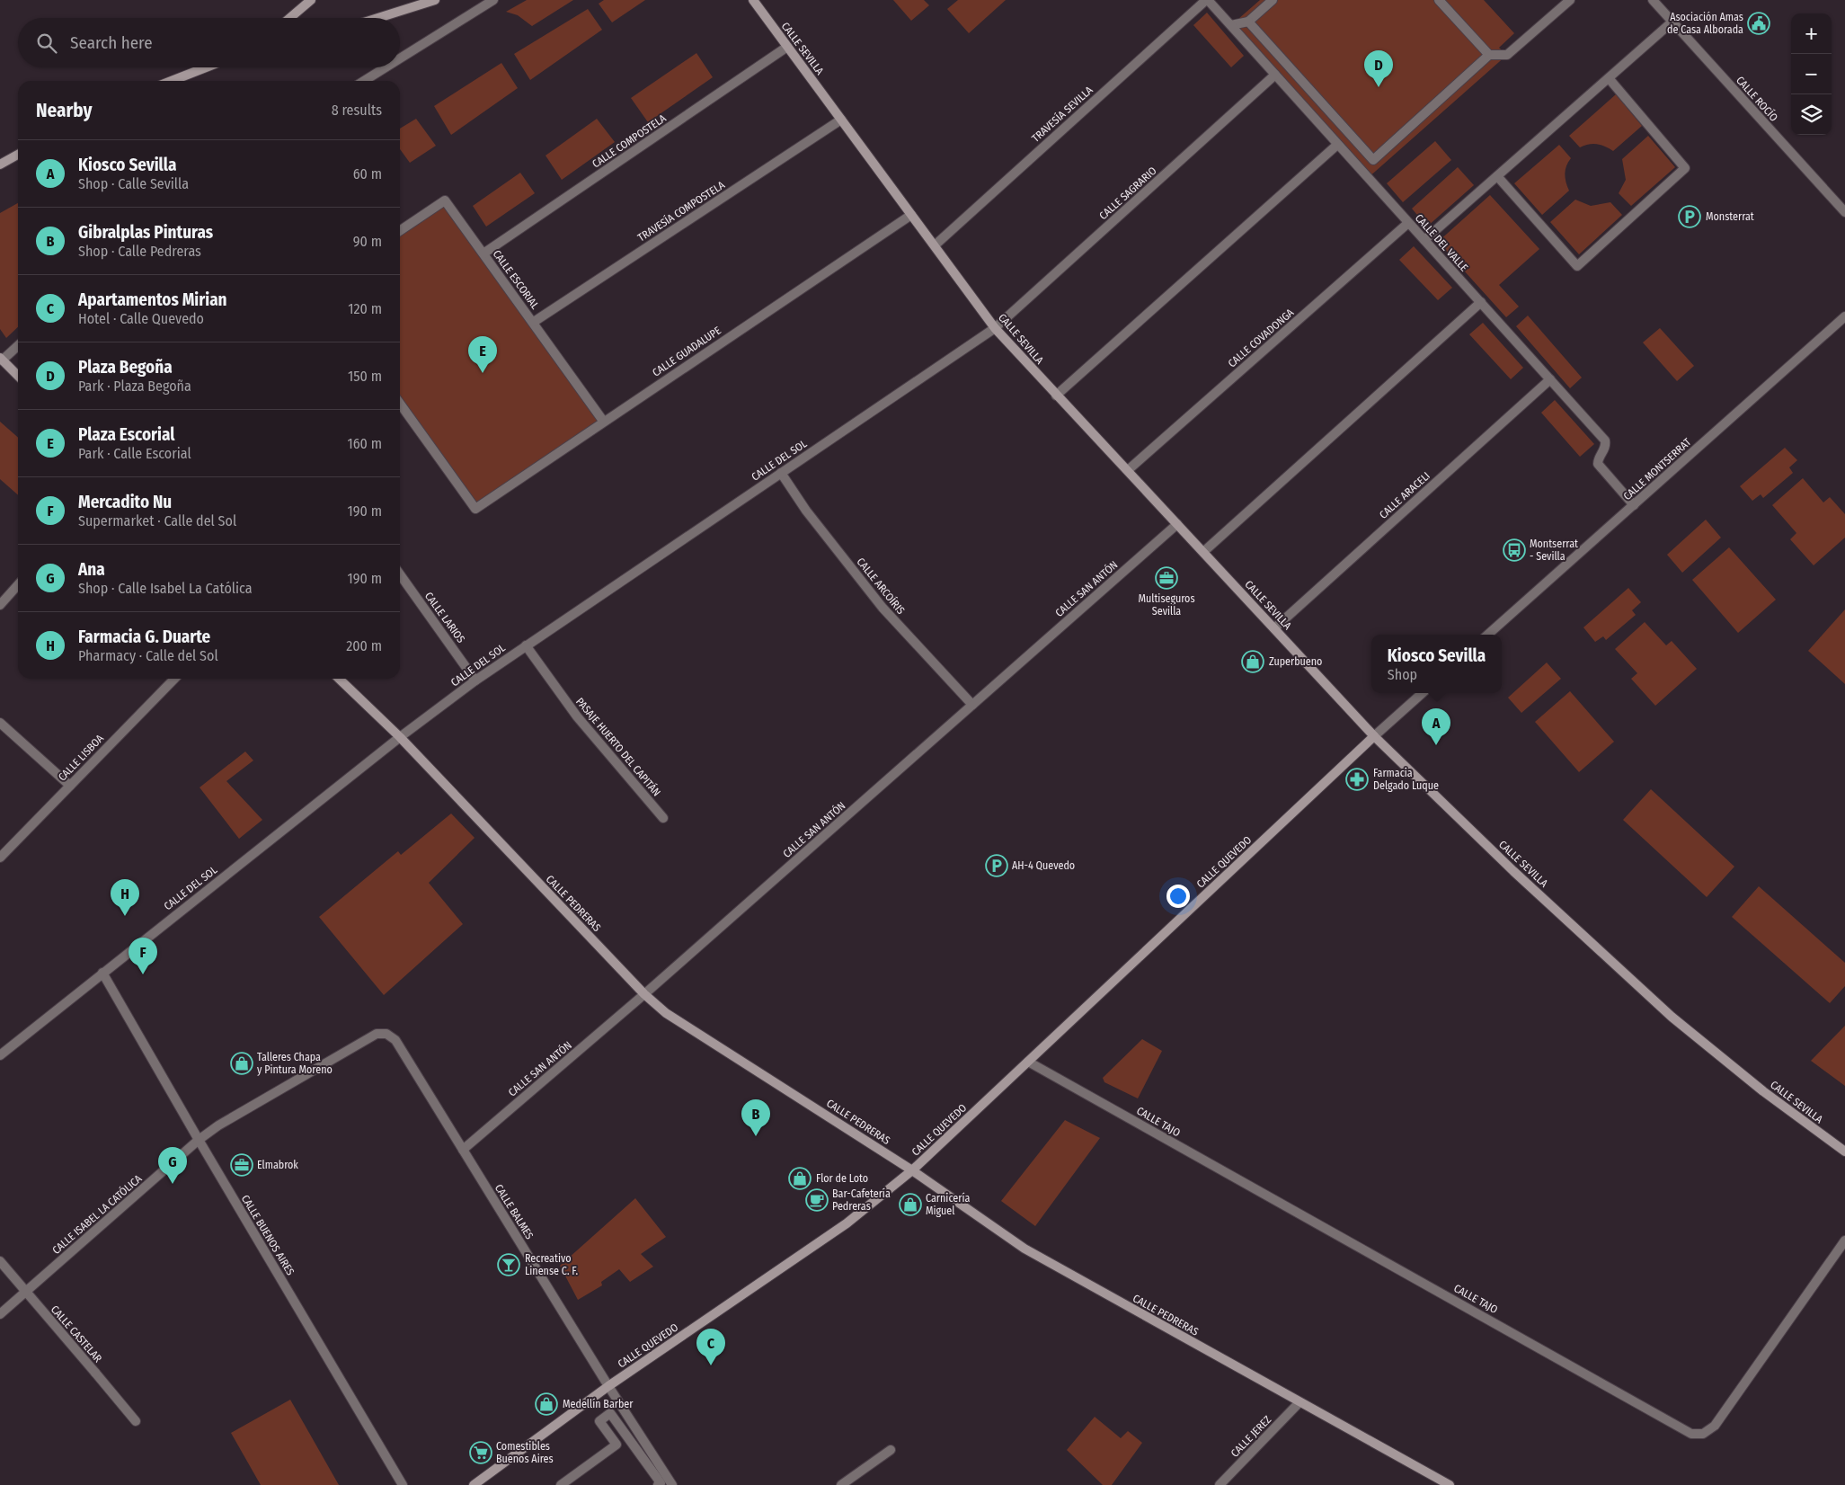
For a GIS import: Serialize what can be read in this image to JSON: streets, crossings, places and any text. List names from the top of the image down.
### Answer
{
  "streets": {
    "main road": ["CALLE SEVILLA", "CALLE QUEVEDO", "CALLE PEDRERAS"],
    "street": [
      "CALLE ROCÍO",
      "TRAVESÍA SEVILLA",
      "CALLE COMPOSTELA",
      "CALLE SAGRARIO",
      "TRAVESÍA COMPOSTELA",
      "CALLE DEL VALLE",
      "CALLE ESCORIAL",
      "CALLE COVADONGA",
      "CALLE GUADALUPE",
      "CALLE DEL SOL",
      "CALLE MONTSERRAT",
      "CALLE ARACELI",
      "CALLE ARCOÍRIS",
      "CALLE SAN ANTÓN",
      "CALLE LARIOS",
      "PASAJE HUERTO DEL CAPITÁN",
      "CALLE LISBOA",
      "CALLE TAJO",
      "CALLE BALMES",
      "CALLE ISABEL LA CATÓLICA",
      "CALLE BUENOS AIRES",
      "CALLE CASTELAR",
      "CALLE JEREZ"
    ]
  },
  "crossings": [
    ["CALLE SEVILLA", "TRAVESÍA SEVILLA"],
    ["CALLE SEVILLA", "CALLE COMPOSTELA"],
    ["CALLE SEVILLA", "CALLE SAGRARIO"],
    ["CALLE SEVILLA", "TRAVESÍA COMPOSTELA"],
    ["CALLE SEVILLA", "CALLE COVADONGA"],
    ["CALLE SEVILLA", "CALLE GUADALUPE"],
    ["CALLE SEVILLA", "CALLE DEL SOL"],
    ["CALLE SEVILLA", "CALLE ARACELI"],
    ["CALLE SEVILLA", "CALLE SAN ANTÓN"],
    ["CALLE SEVILLA", "CALLE QUEVEDO"],
    ["TRAVESÍA SEVILLA", "CALLE DEL VALLE"],
    ["CALLE COMPOSTELA", "CALLE ESCORIAL"],
    ["CALLE SAGRARIO", "CALLE DEL VALLE"],
    ["CALLE SAGRARIO", "CALLE DEL SOL"],
    ["TRAVESÍA COMPOSTELA", "CALLE ESCORIAL"],
    ["CALLE DEL VALLE", "CALLE COVADONGA"],
    ["CALLE DEL VALLE", "CALLE MONTSERRAT"],
    ["CALLE DEL VALLE", "CALLE ARACELI"],
    ["CALLE ESCORIAL", "CALLE GUADALUPE"],
    ["CALLE DEL SOL", "CALLE ARCOÍRIS"],
    ["CALLE DEL SOL", "CALLE LARIOS"],
    ["CALLE DEL SOL", "PASAJE HUERTO DEL CAPITÁN"],
    ["CALLE DEL SOL", "CALLE PEDRERAS"],
    ["CALLE DEL SOL", "CALLE BUENOS AIRES"],
    ["CALLE ARCOÍRIS", "CALLE SAN ANTÓN"],
    ["CALLE SAN ANTÓN", "CALLE PEDRERAS"],
    ["CALLE SAN ANTÓN", "CALLE BALMES"],
    ["CALLE QUEVEDO", "CALLE PEDRERAS"],
    ["CALLE QUEVEDO", "CALLE TAJO"],
    ["CALLE QUEVEDO", "CALLE BALMES"],
    ["CALLE PEDRERAS", "CALLE JEREZ"],
    ["CALLE BALMES", "CALLE ISABEL LA CATÓLICA"],
    ["CALLE ISABEL LA CATÓLICA", "CALLE BUENOS AIRES"],
    ["CALLE ISABEL LA CATÓLICA", "CALLE CASTELAR"]
  ],
  "places": {
    "public building": ["Asociación Amas de Casa Alborada"],
    "parking": ["Monsterrat", "AH-4 Quevedo"],
    "bus stop": ["Montserrat - Sevilla"],
    "office": ["Multiseguros Sevilla", "Elmabrok"],
    "shop": [
      "Zuperbueno",
      "Talleres Chapa y Pintura Moreno",
      "Flor de Loto",
      "Carnicería Miguel",
      "Medellín Barber"
    ],
    "pharmacy": ["Farmacia Delgado Luque"],
    "cafe": ["Bar-Cafetería Pedreras"],
    "bar": ["Recreativo Linense C. F."],
    "supermarket": ["Comestibles Buenos Aires"]
  },
  "page": {
    "map_buttons": ["+", "−"],
    "search": "Search here",
    "pins": [
      "D",
      "E",
      "A",
      "H",
      "F",
      "B",
      "G",
      "C"
    ],
    "heading": ["Nearby", "8 results"],
    "list": [
      {
        "mark": "A",
        "name": "Kiosco Sevilla",
        "note": "Shop · Calle Sevilla",
        "value": "60 m"
      },
      {
        "mark": "B",
        "name": "Gibralplas Pinturas",
        "note": "Shop · Calle Pedreras",
        "value": "90 m"
      },
      {
        "mark": "C",
        "name": "Apartamentos Mirian",
        "note": "Hotel · Calle Quevedo",
        "value": "120 m"
      },
      {
        "mark": "D",
        "name": "Plaza Begoña",
        "note": "Park · Plaza Begoña",
        "value": "150 m"
      },
      {
        "mark": "E",
        "name": "Plaza Escorial",
        "note": "Park · Calle Escorial",
        "value": "160 m"
      },
      {
        "mark": "F",
        "name": "Mercadito Nu",
        "note": "Supermarket · Calle del Sol",
        "value": "190 m"
      },
      {
        "mark": "G",
        "name": "Ana",
        "note": "Shop · Calle Isabel La Católica",
        "value": "190 m"
      },
      {
        "mark": "H",
        "name": "Farmacia G. Duarte",
        "note": "Pharmacy · Calle del Sol",
        "value": "200 m"
      }
    ],
    "popup": ["Kiosco Sevilla", "Shop"]
  }
}
